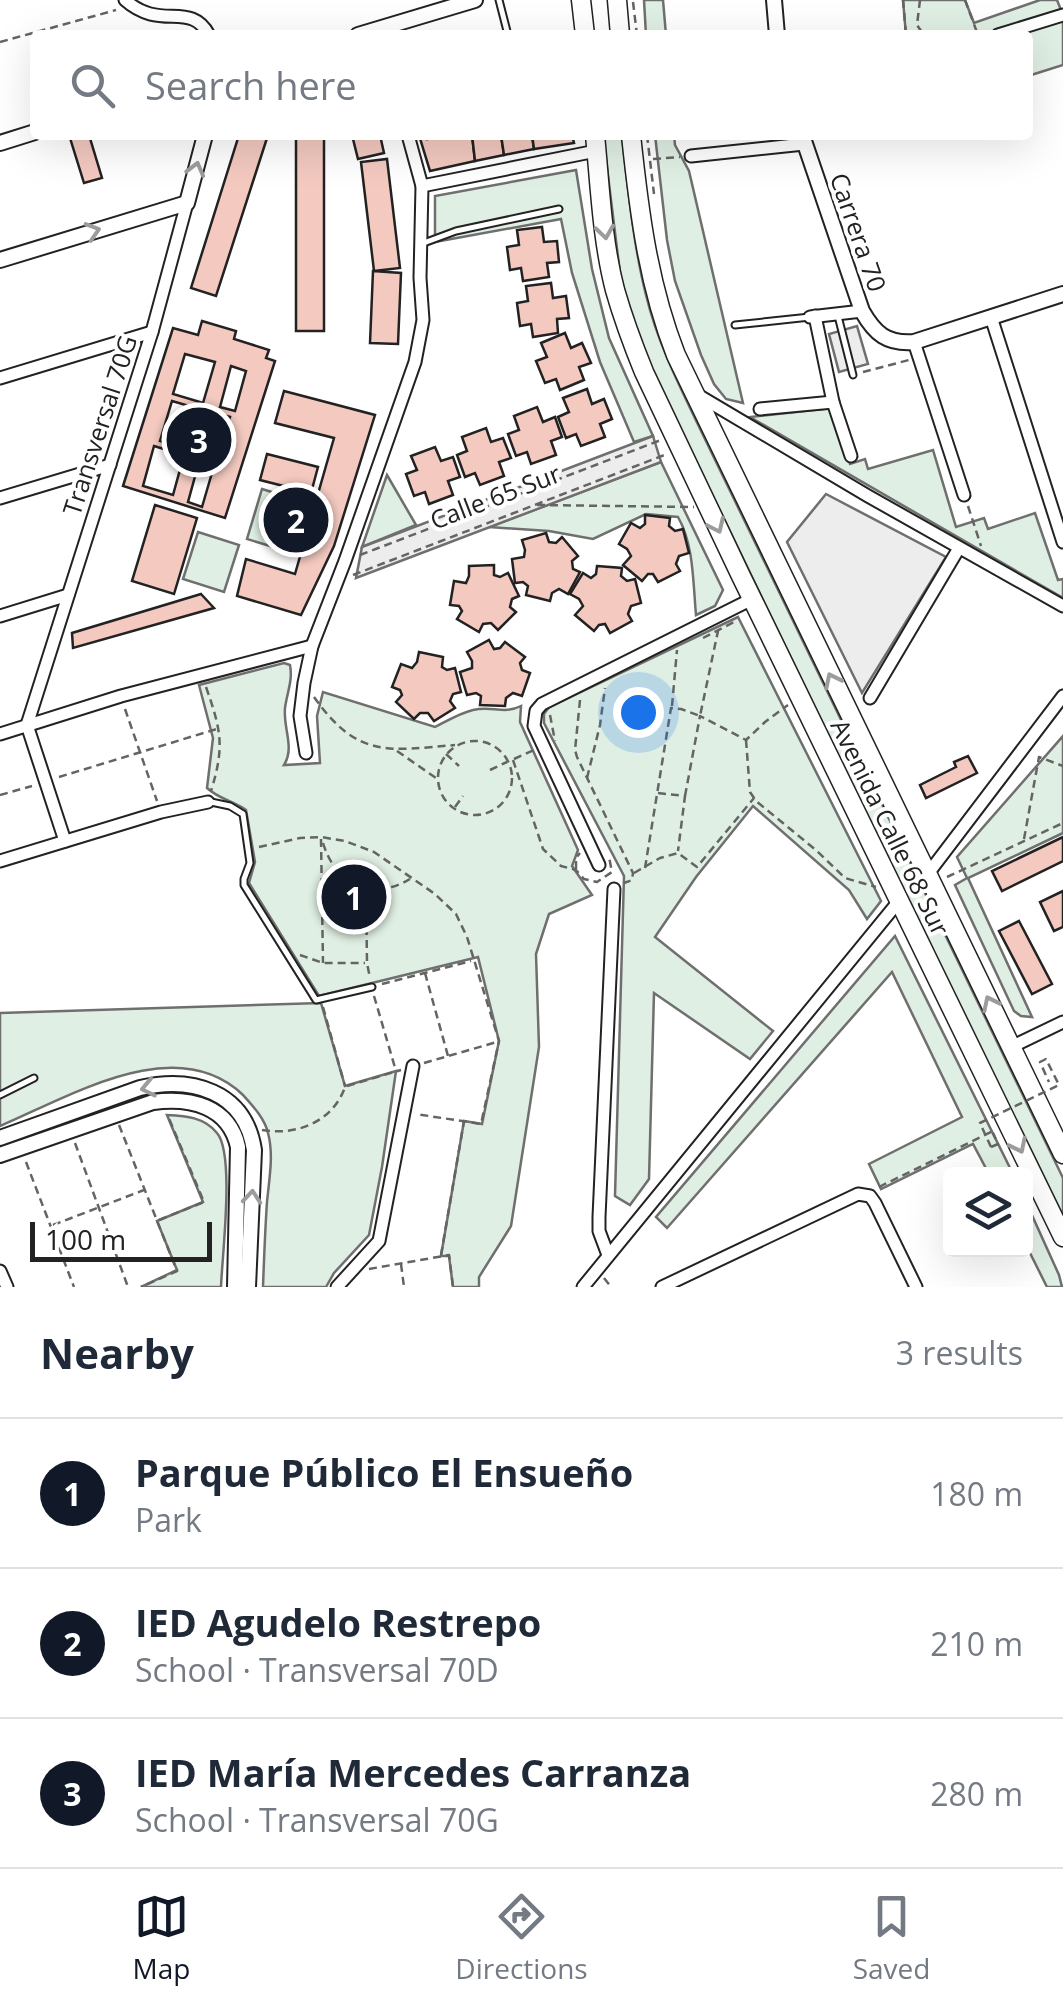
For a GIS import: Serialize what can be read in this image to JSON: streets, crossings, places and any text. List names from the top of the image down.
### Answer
{
  "streets": {
    "main road": ["Avenida Calle 68 Sur"],
    "street": ["Carrera 70", "Transversal 70G"],
    "path": ["Calle 65 Sur"]
  },
  "crossings": [
    ["Calle 65 Sur", "Avenida Calle 68 Sur"]
  ],
  "scale_bar": "100 m",
  "page": {
    "search": "Search here",
    "pins": ["3", "2", "1"],
    "scale": "100 m",
    "heading": ["Nearby", "3 results"],
    "list": [
      {
        "mark": "1",
        "name": "Parque Público El Ensueño",
        "note": "Park",
        "value": "180 m"
      },
      {
        "mark": "2",
        "name": "IED Agudelo Restrepo",
        "note": "School · Transversal 70D",
        "value": "210 m"
      },
      {
        "mark": "3",
        "name": "IED María Mercedes Carranza",
        "note": "School · Transversal 70G",
        "value": "280 m"
      }
    ],
    "nav": ["Map", "Directions", "Saved"]
  }
}
